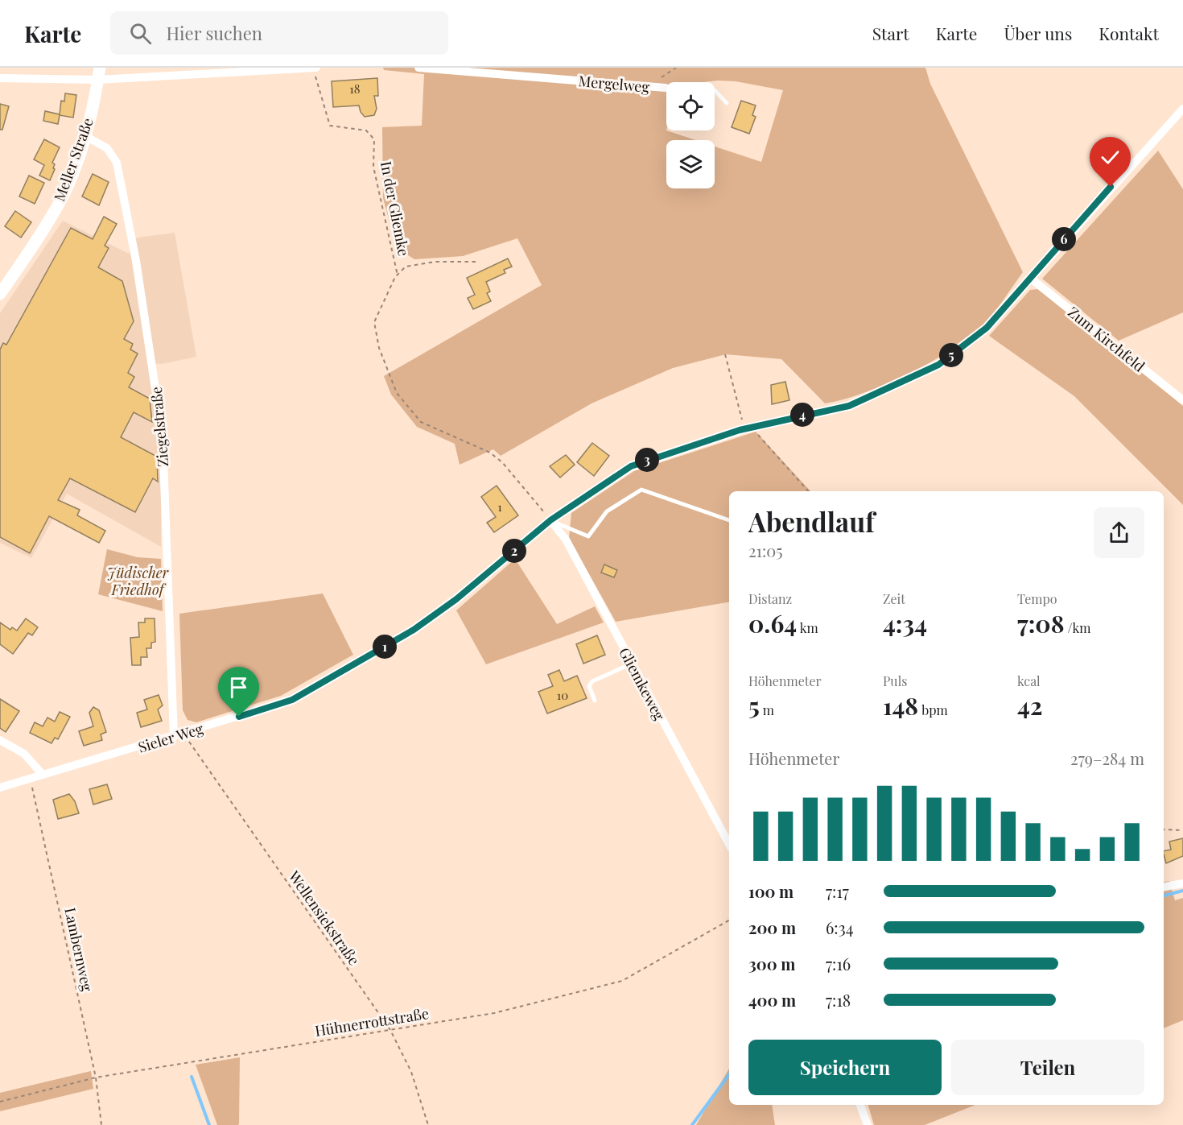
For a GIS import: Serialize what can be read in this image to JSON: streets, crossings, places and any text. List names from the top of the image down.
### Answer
{
  "streets": {
    "main road": ["Meller Straße"],
    "street": [
      "Mergelweg",
      "Zum Kirchfeld",
      "Ziegelstraße",
      "Gliemkeweg",
      "Sieler Weg"
    ],
    "path": [
      "In der Gliemke",
      "Wellensiekstraße",
      "Lambernweg",
      "Hühnerrottstraße"
    ]
  },
  "crossings": [
    ["Meller Straße", "Ziegelstraße"],
    ["In der Gliemke", "Gliemkeweg"],
    ["In der Gliemke", "Sieler Weg"],
    ["Zum Kirchfeld", "Sieler Weg"],
    ["Ziegelstraße", "Sieler Weg"],
    ["Gliemkeweg", "Sieler Weg"],
    ["Sieler Weg", "Wellensiekstraße"],
    ["Sieler Weg", "Lambernweg"],
    ["Wellensiekstraße", "Hühnerrottstraße"],
    ["Lambernweg", "Hühnerrottstraße"]
  ],
  "parks": ["Jüdischer Friedhof"],
  "house_numbers": ["18", "1", "10"],
  "page": {
    "header": "Karte",
    "search": "Hier suchen",
    "nav": [
      "Start",
      "Karte",
      "Über uns",
      "Kontakt"
    ],
    "pins": [
      "6",
      "5",
      "4",
      "3",
      "2",
      "1"
    ],
    "heading": ["Abendlauf", "21:05"],
    "stats": [
      ["Distanz", "0.64 km"],
      ["Zeit", "4:34"],
      ["Tempo", "7:08 /km"],
      ["Höhenmeter", "5 m"],
      ["Puls", "148 bpm"],
      ["kcal", "42"]
    ],
    "chart": ["Höhenmeter", "279–284 m"],
    "list": [
      {
        "name": "100 m",
        "note": "7:17"
      },
      {
        "name": "200 m",
        "note": "6:34"
      },
      {
        "name": "300 m",
        "note": "7:16"
      },
      {
        "name": "400 m",
        "note": "7:18"
      }
    ],
    "buttons": ["Speichern", "Teilen"]
  }
}
